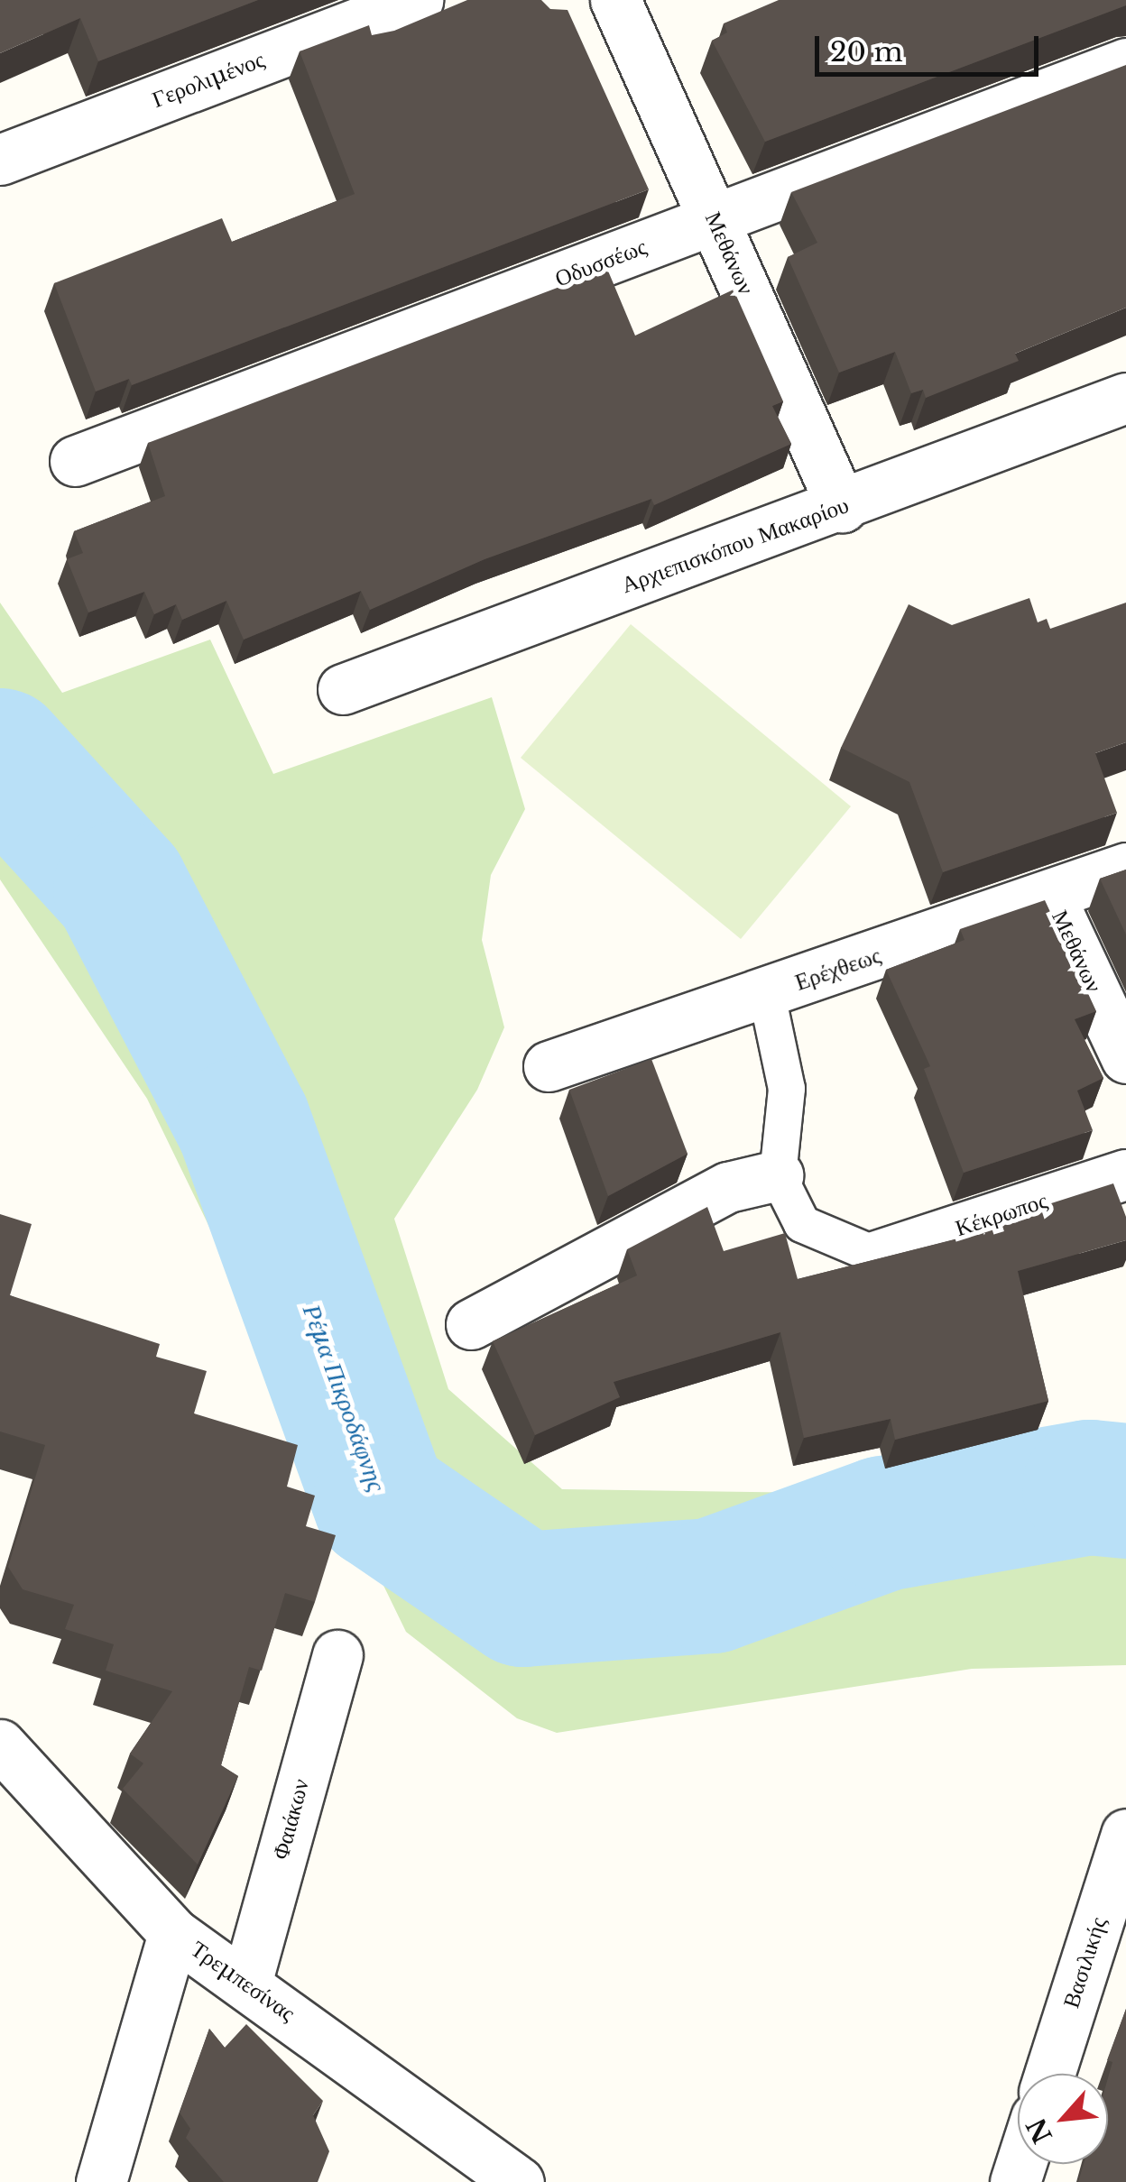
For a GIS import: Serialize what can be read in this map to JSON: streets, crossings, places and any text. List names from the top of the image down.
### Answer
{
  "streets": {
    "street": [
      "Γερολιμένος",
      "Μεθάνων",
      "Οδυσσέως",
      "Αρχιεπισκόπου Μακαρίου",
      "Ερέχθεως",
      "Κέκρωπος",
      "Φαιάκων",
      "Βασιλικής",
      "Τρεμπεσίνας"
    ]
  },
  "crossings": [
    ["Μεθάνων", "Οδυσσέως"],
    ["Μεθάνων", "Αρχιεπισκόπου Μακαρίου"],
    ["Μεθάνων", "Ερέχθεως"],
    ["Φαιάκων", "Τρεμπεσίνας"]
  ],
  "water": ["Ρέμα Πικροδάφνης"],
  "scale_bar": "20 m",
  "north": "bottom left"
}
